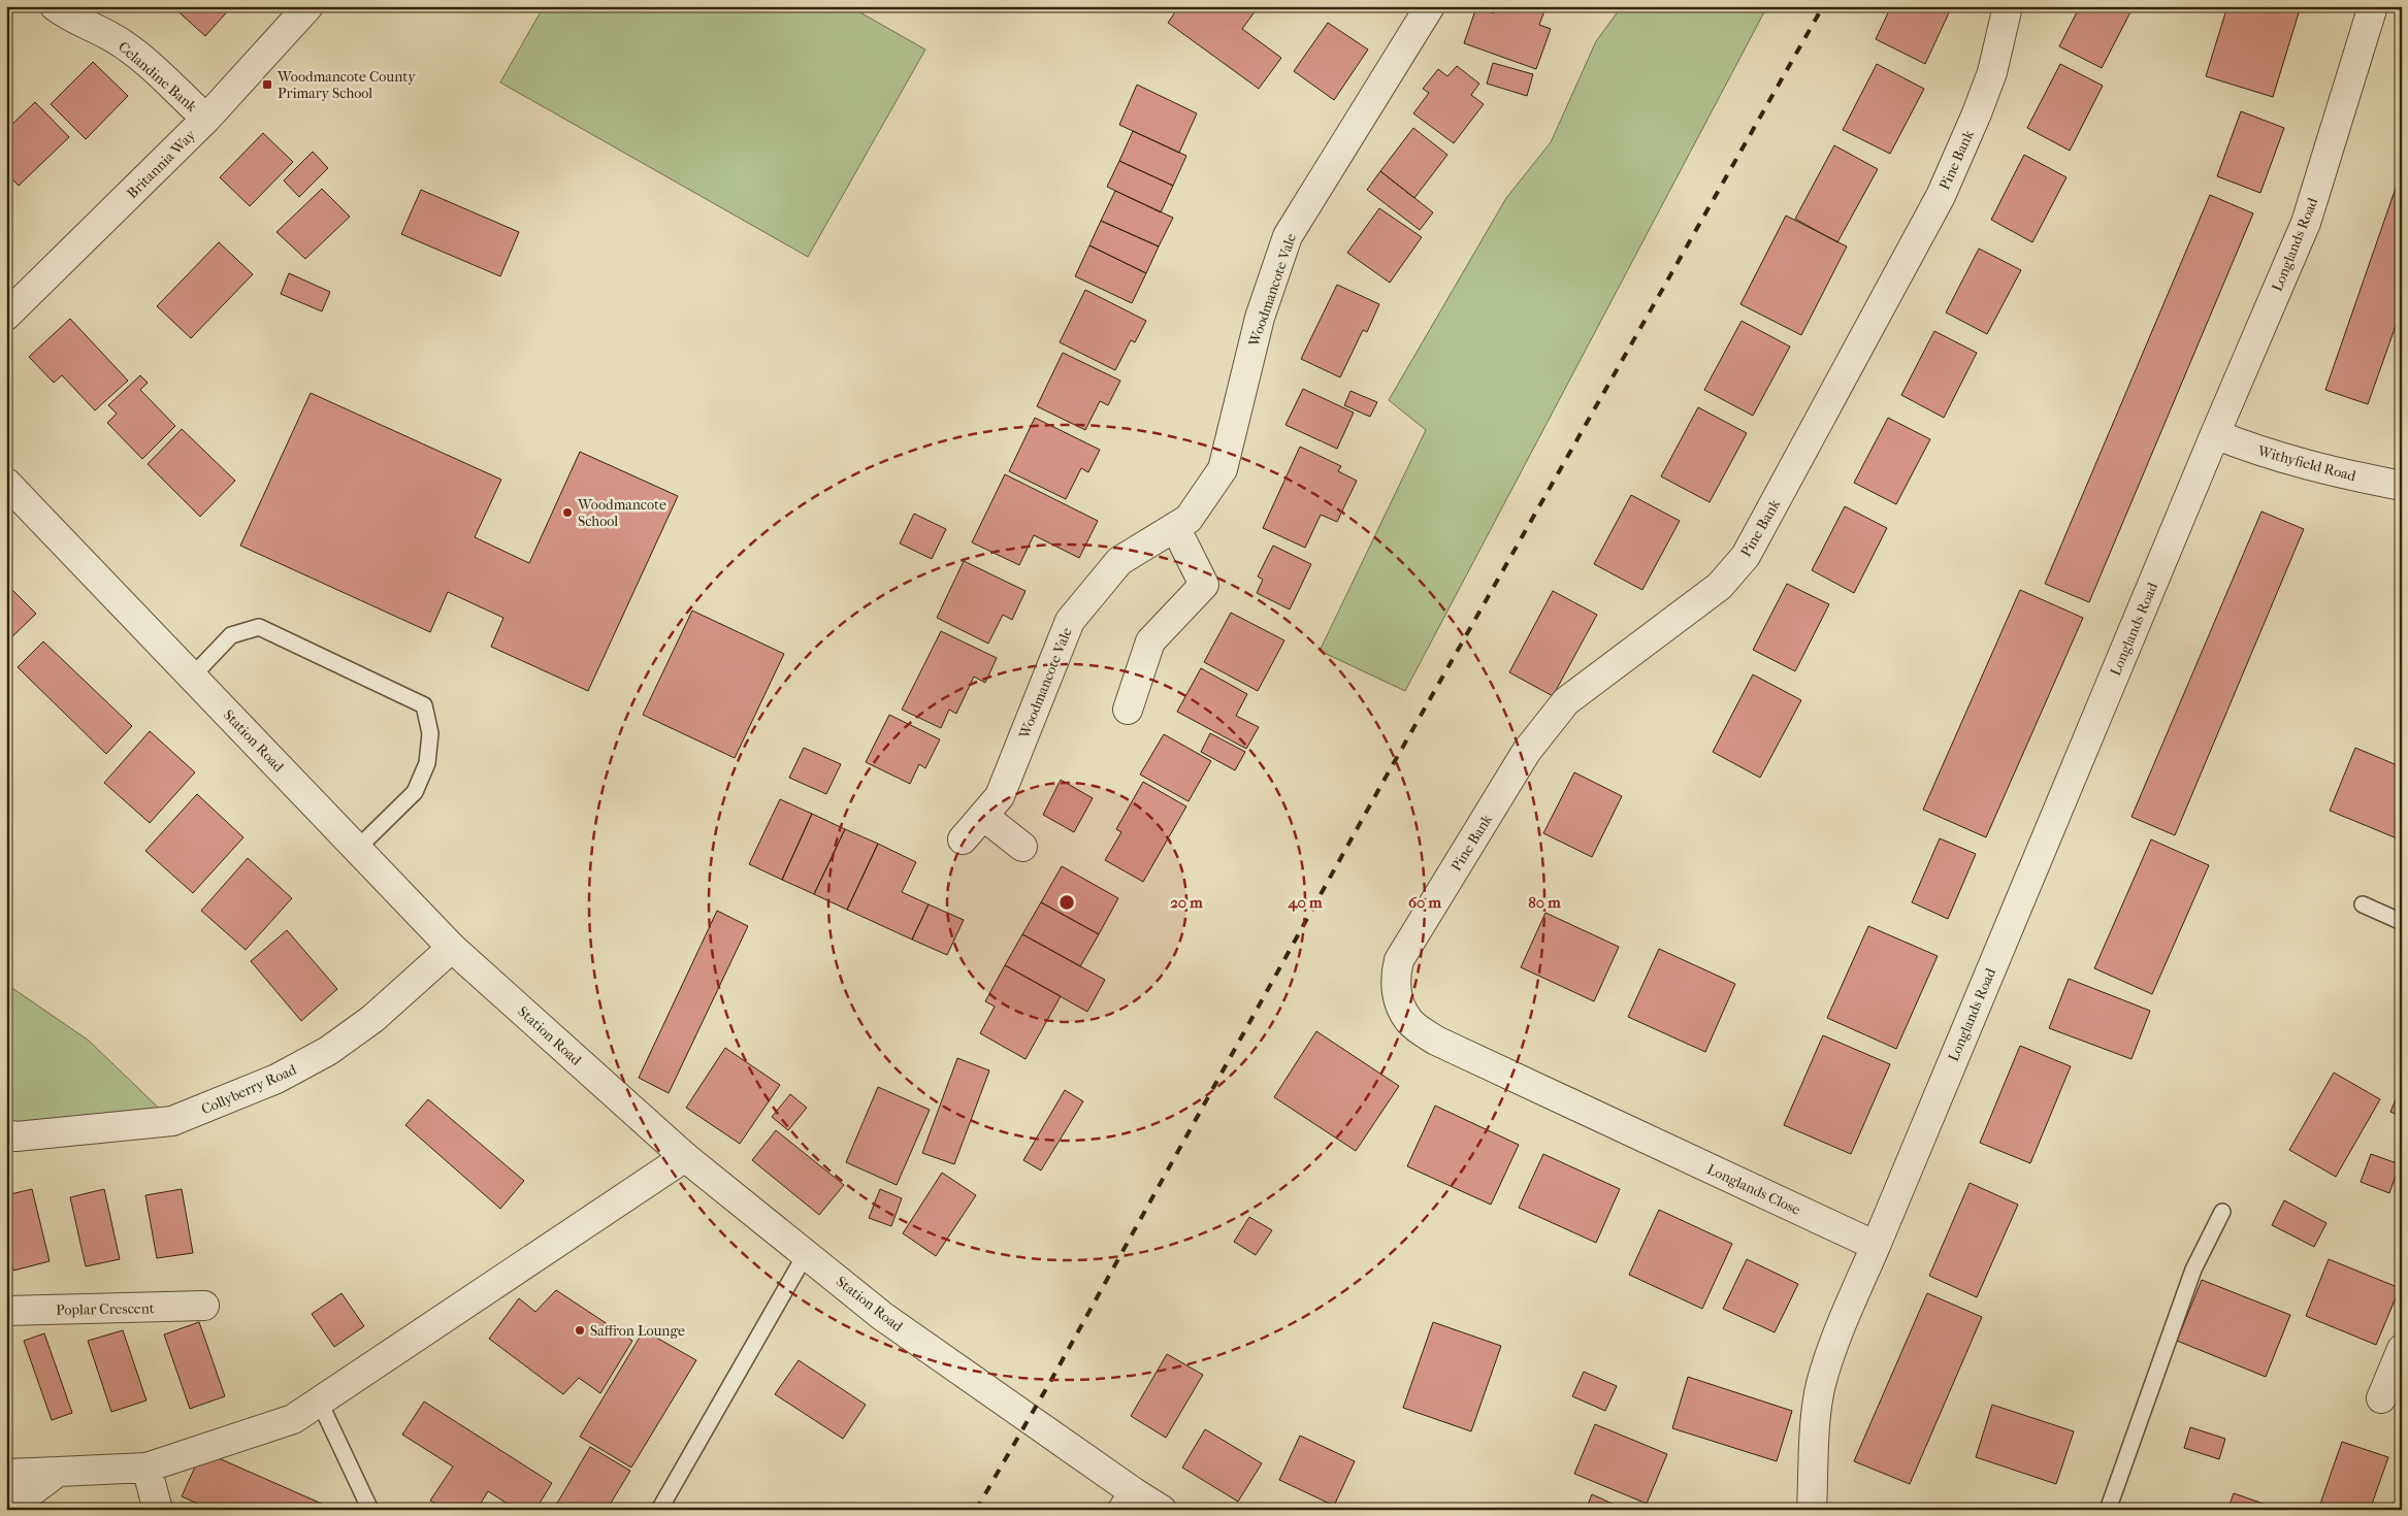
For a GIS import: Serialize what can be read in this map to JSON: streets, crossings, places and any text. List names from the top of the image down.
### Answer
{
  "streets": {
    "street": [
      "Celandine Bank",
      "Pine Bank",
      "Britannia Way",
      "Longlands Road",
      "Woodmancote Vale",
      "Withyfield Road",
      "Station Road",
      "Collyberry Road",
      "Longlands Close",
      "Poplar Crescent"
    ]
  },
  "crossings": [
    ["Celandine Bank", "Britannia Way"],
    ["Pine Bank", "Longlands Close"],
    ["Longlands Road", "Withyfield Road"],
    ["Longlands Road", "Longlands Close"],
    ["Station Road", "Collyberry Road"]
  ],
  "places": {
    "transit": ["Woodmancote County Primary School"],
    "other": ["Woodmancote School", "Saffron Lounge"]
  },
  "rings": [
    "20 m",
    "40 m",
    "60 m",
    "80 m"
  ]
}
